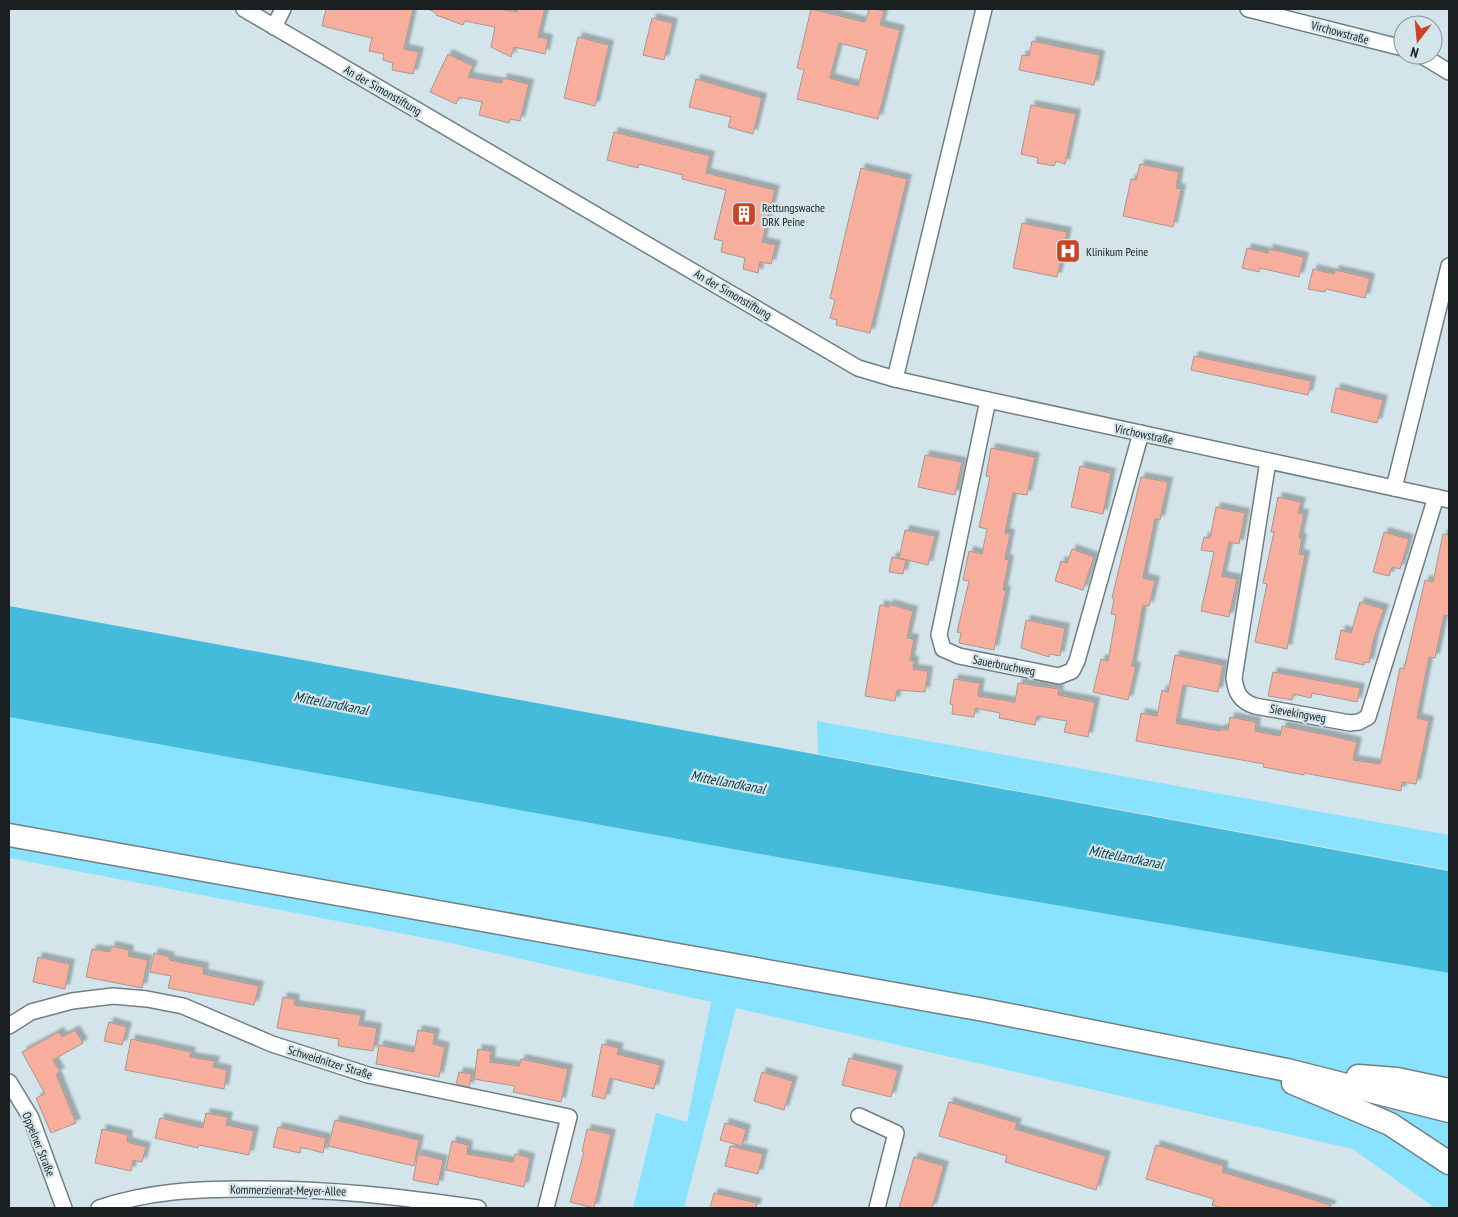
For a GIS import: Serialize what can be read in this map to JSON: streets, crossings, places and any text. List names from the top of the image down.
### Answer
{
  "streets": {
    "street": [
      "Virchowstraße",
      "An der Simonstiftung",
      "Sauerbruchweg",
      "Sievekingweg",
      "Schweidnitzer Straße",
      "Oppelner Straße",
      "Kommerzienrat-Meyer-Allee"
    ]
  },
  "crossings": [
    ["Virchowstraße", "An der Simonstiftung"],
    ["Virchowstraße", "Sauerbruchweg"],
    ["Virchowstraße", "Sievekingweg"]
  ],
  "water": ["Mittellandkanal"],
  "places": {
    "building": ["Rettungswache DRK Peine"],
    "hospital": ["Klinikum Peine"]
  },
  "north": "bottom"
}
